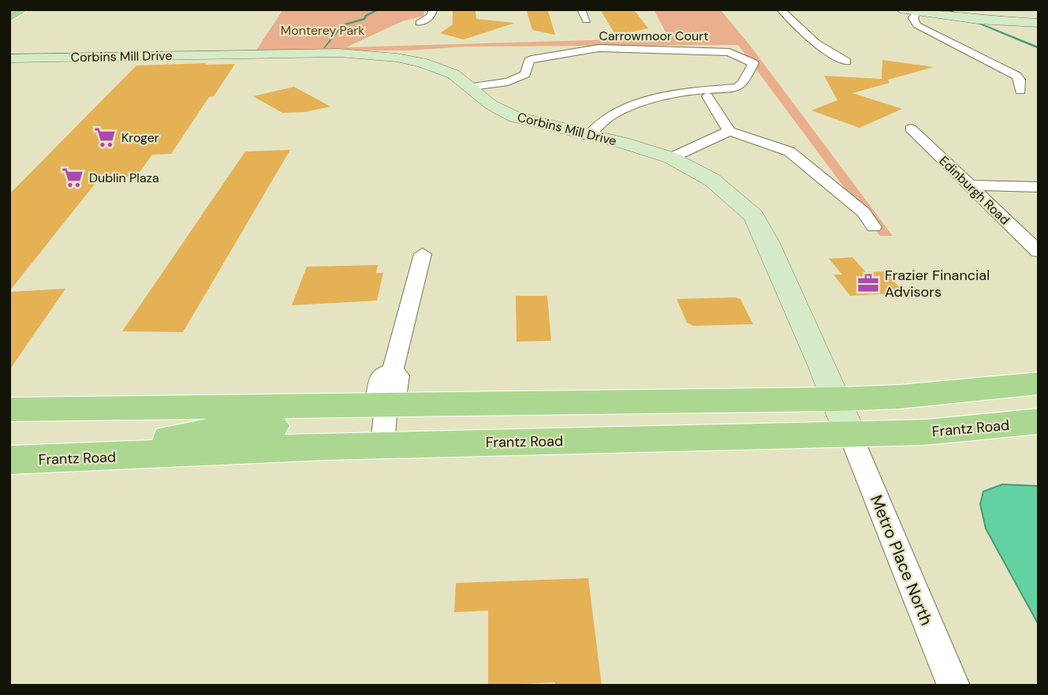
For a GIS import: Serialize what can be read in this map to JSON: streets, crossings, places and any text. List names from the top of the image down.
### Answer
{
  "streets": {
    "main road": ["Frantz Road"],
    "street": [
      "Carrowmoor Court",
      "Corbins Mill Drive",
      "Edinburgh Road",
      "Metro Place North"
    ]
  },
  "crossings": [
    ["Carrowmoor Court", "Corbins Mill Drive"],
    ["Corbins Mill Drive", "Frantz Road"],
    ["Corbins Mill Drive", "Metro Place North"],
    ["Frantz Road", "Metro Place North"]
  ],
  "parks": ["Monterey Park"],
  "places": {
    "supermarket": ["Kroger", "Dublin Plaza"],
    "office": ["Frazier Financial Advisors"]
  }
}
